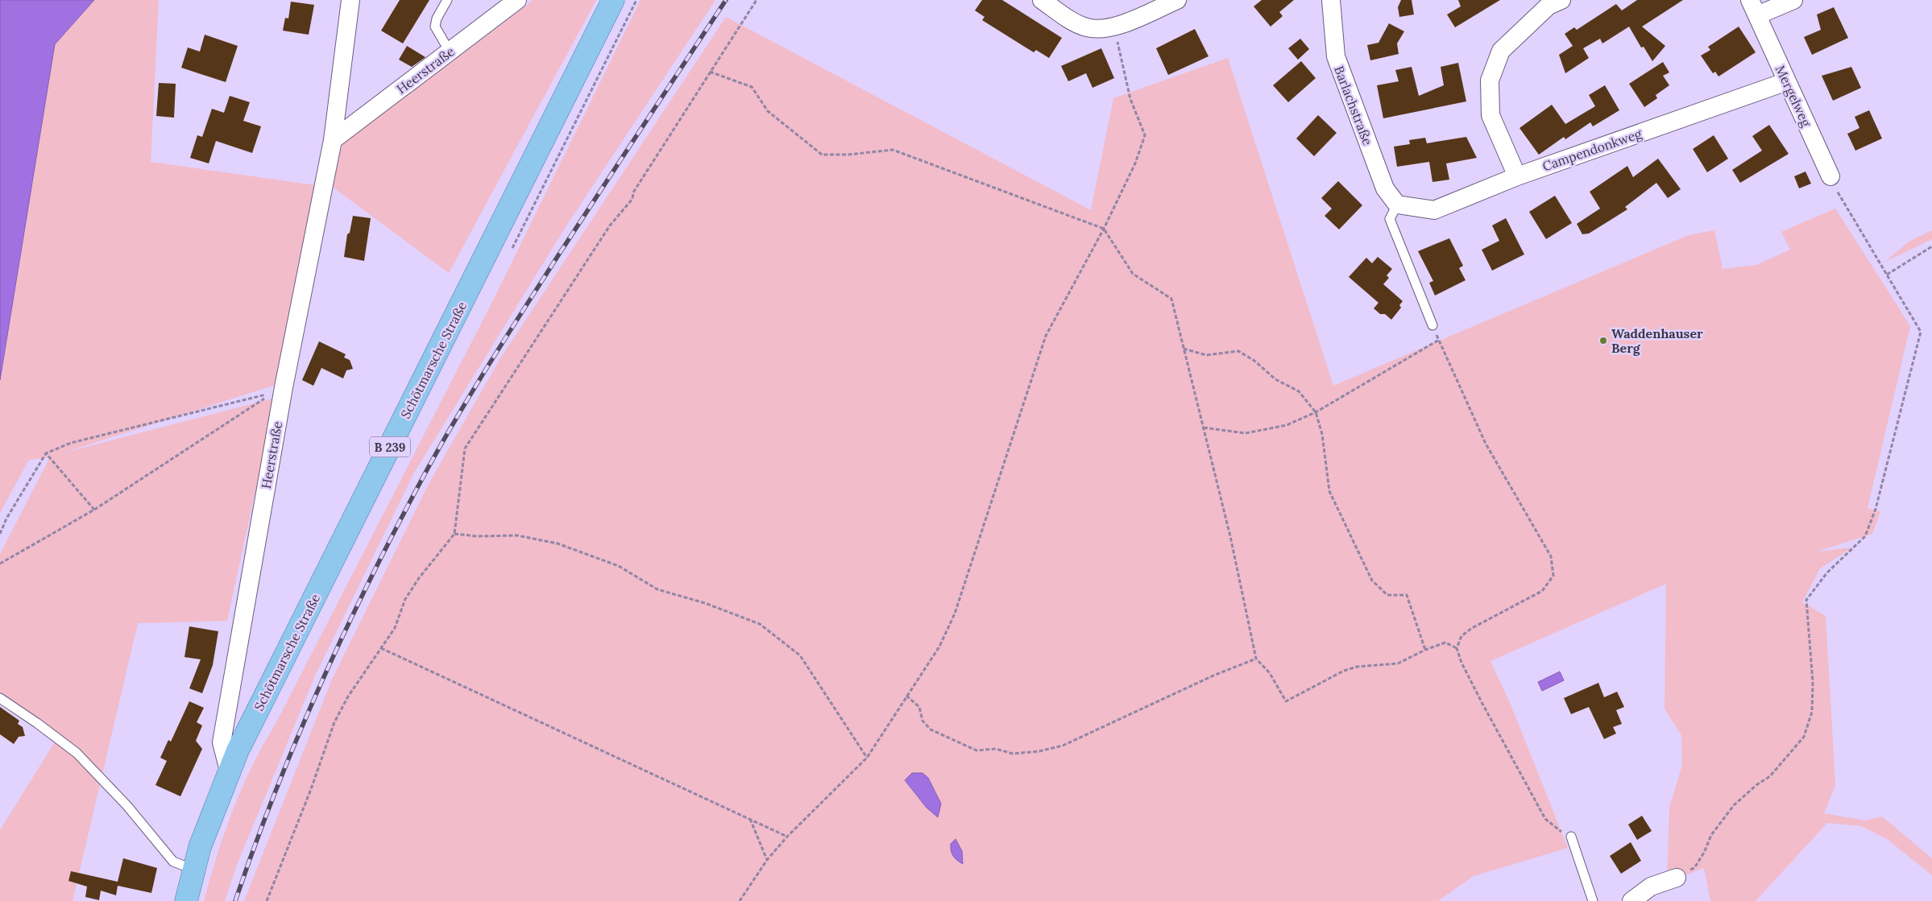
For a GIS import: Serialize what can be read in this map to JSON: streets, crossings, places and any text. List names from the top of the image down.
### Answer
{
  "streets": {
    "main road": ["Schötmarsche Straße", "B 239"],
    "street": [
      "Heerstraße",
      "Mergelweg",
      "Barlachstraße",
      "Campendonkweg"
    ]
  },
  "crossings": [
    ["Heerstraße", "Schötmarsche Straße"],
    ["Mergelweg", "Campendonkweg"],
    ["Barlachstraße", "Campendonkweg"]
  ],
  "places": ["Waddenhauser Berg"]
}
